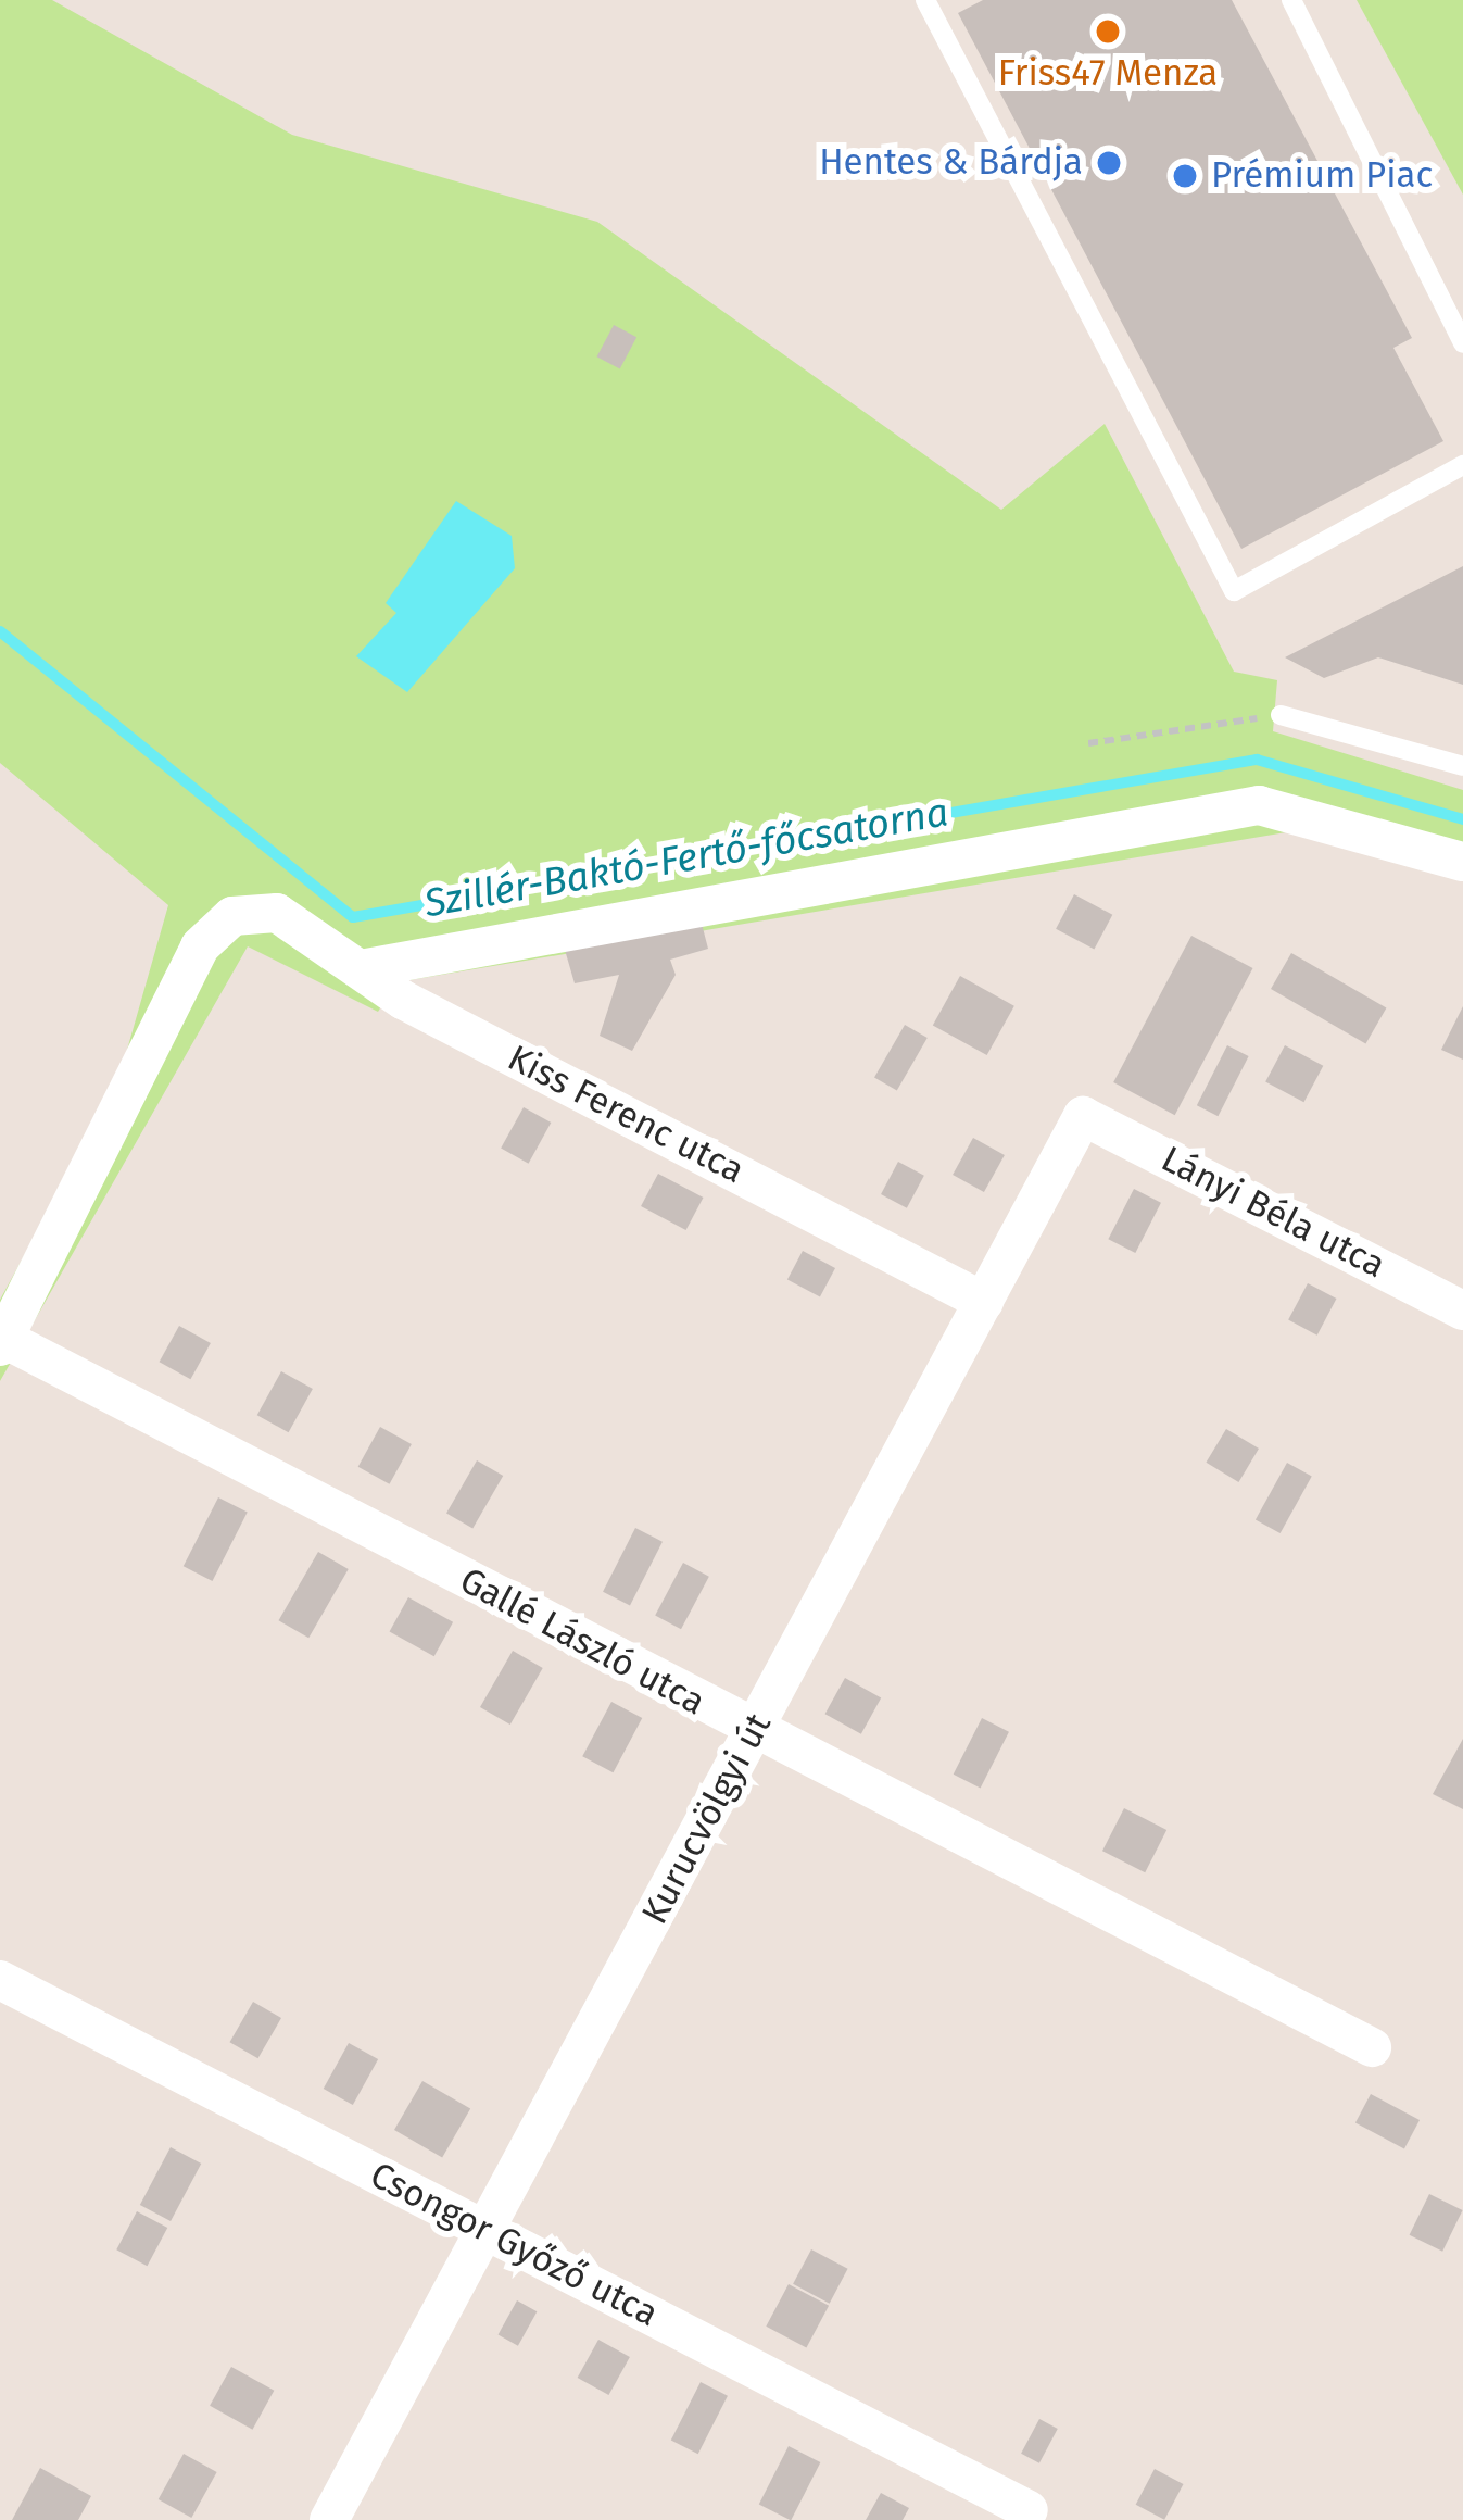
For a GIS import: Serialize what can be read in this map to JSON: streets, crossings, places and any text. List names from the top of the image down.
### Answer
{
  "streets": {
    "street": [
      "Kiss Ferenc utca",
      "Lányi Béla utca",
      "Gallé László utca",
      "Kurucvölgyi út",
      "Csongor Győző utca"
    ]
  },
  "crossings": [
    ["Kiss Ferenc utca", "Gallé László utca"],
    ["Kiss Ferenc utca", "Kurucvölgyi út"],
    ["Lányi Béla utca", "Kurucvölgyi út"],
    ["Gallé László utca", "Kurucvölgyi út"],
    ["Kurucvölgyi út", "Csongor Győző utca"]
  ],
  "water": ["Szillér-Baktó-Fertő-főcsatorna"],
  "places": ["Friss47 Menza", "Hentes & Bárdja", "Prémium Piac"]
}
